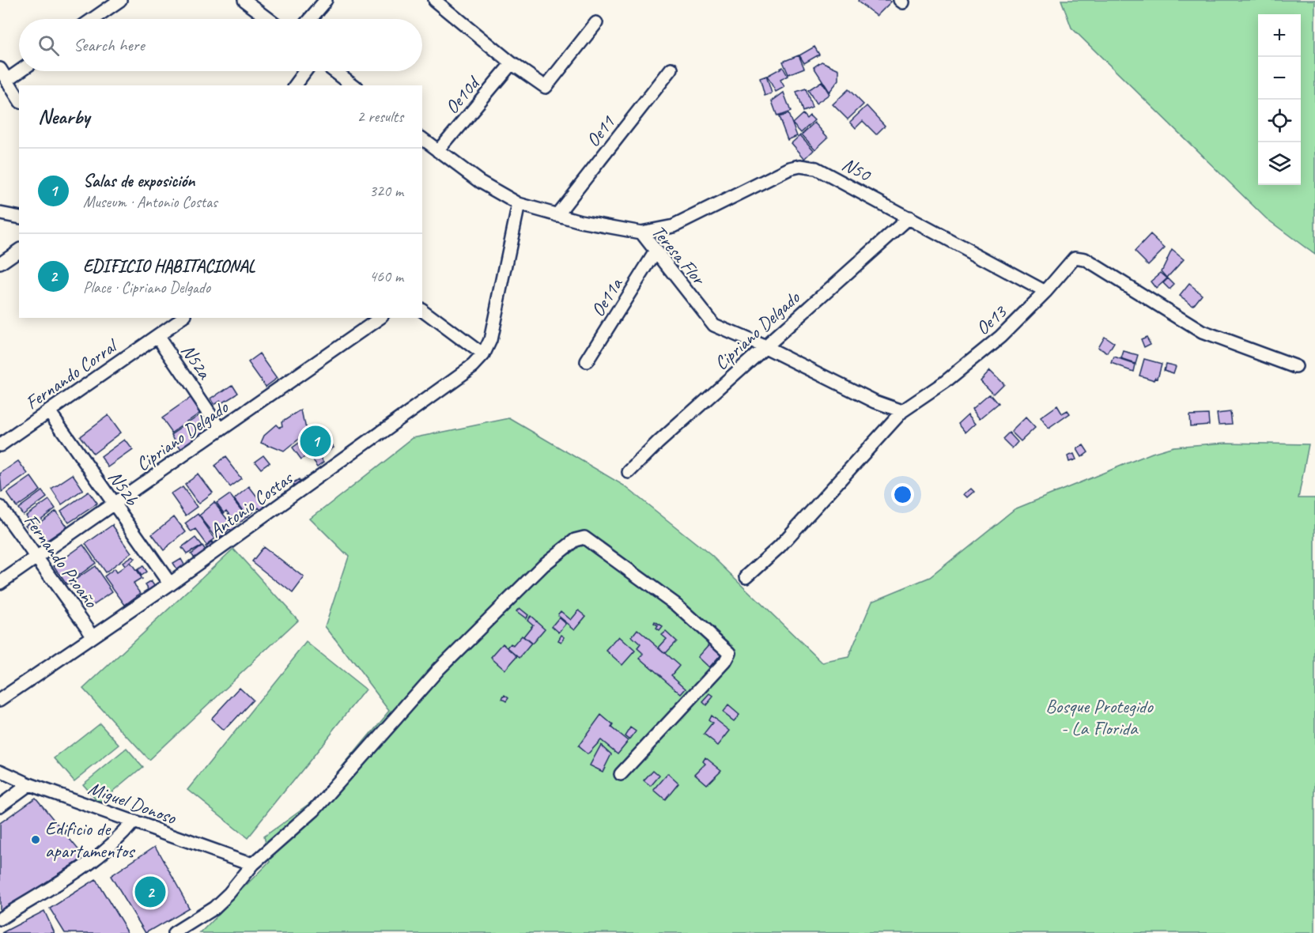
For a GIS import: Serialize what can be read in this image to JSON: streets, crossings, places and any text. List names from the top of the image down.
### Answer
{
  "streets": {
    "street": [
      "Oe10d",
      "Oe11",
      "N50",
      "Teresa Flor",
      "Oe11a",
      "Oe13",
      "Cipriano Delgado",
      "N52a",
      "Fernando Corral",
      "N52b",
      "Antonio Costas",
      "Fernando Proaño",
      "Miguel Donoso"
    ]
  },
  "crossings": [
    ["Oe10d", "Teresa Flor"],
    ["Oe11", "Teresa Flor"],
    ["N50", "Teresa Flor"],
    ["N50", "Oe13"],
    ["N50", "Cipriano Delgado"],
    ["Teresa Flor", "Oe11a"],
    ["Teresa Flor", "Oe13"],
    ["Teresa Flor", "Cipriano Delgado"],
    ["Teresa Flor", "Antonio Costas"],
    ["Cipriano Delgado", "N52a"],
    ["Cipriano Delgado", "N52b"],
    ["Cipriano Delgado", "Fernando Proaño"],
    ["N52a", "Fernando Corral"],
    ["Fernando Corral", "N52b"],
    ["N52b", "Antonio Costas"],
    ["Antonio Costas", "Fernando Proaño"]
  ],
  "parks": ["Bosque Protegido - La Florida"],
  "places": ["Edificio de apartamentos"],
  "page": {
    "map_buttons": ["+", "−"],
    "search": "Search here",
    "heading": ["Nearby", "2 results"],
    "list": [
      {
        "mark": "1",
        "name": "Salas de exposición",
        "note": "Museum · Antonio Costas",
        "value": "320 m"
      },
      {
        "mark": "2",
        "name": "EDIFICIO HABITACIONAL",
        "note": "Place · Cipriano Delgado",
        "value": "460 m"
      }
    ],
    "pins": ["1", "2"]
  }
}
